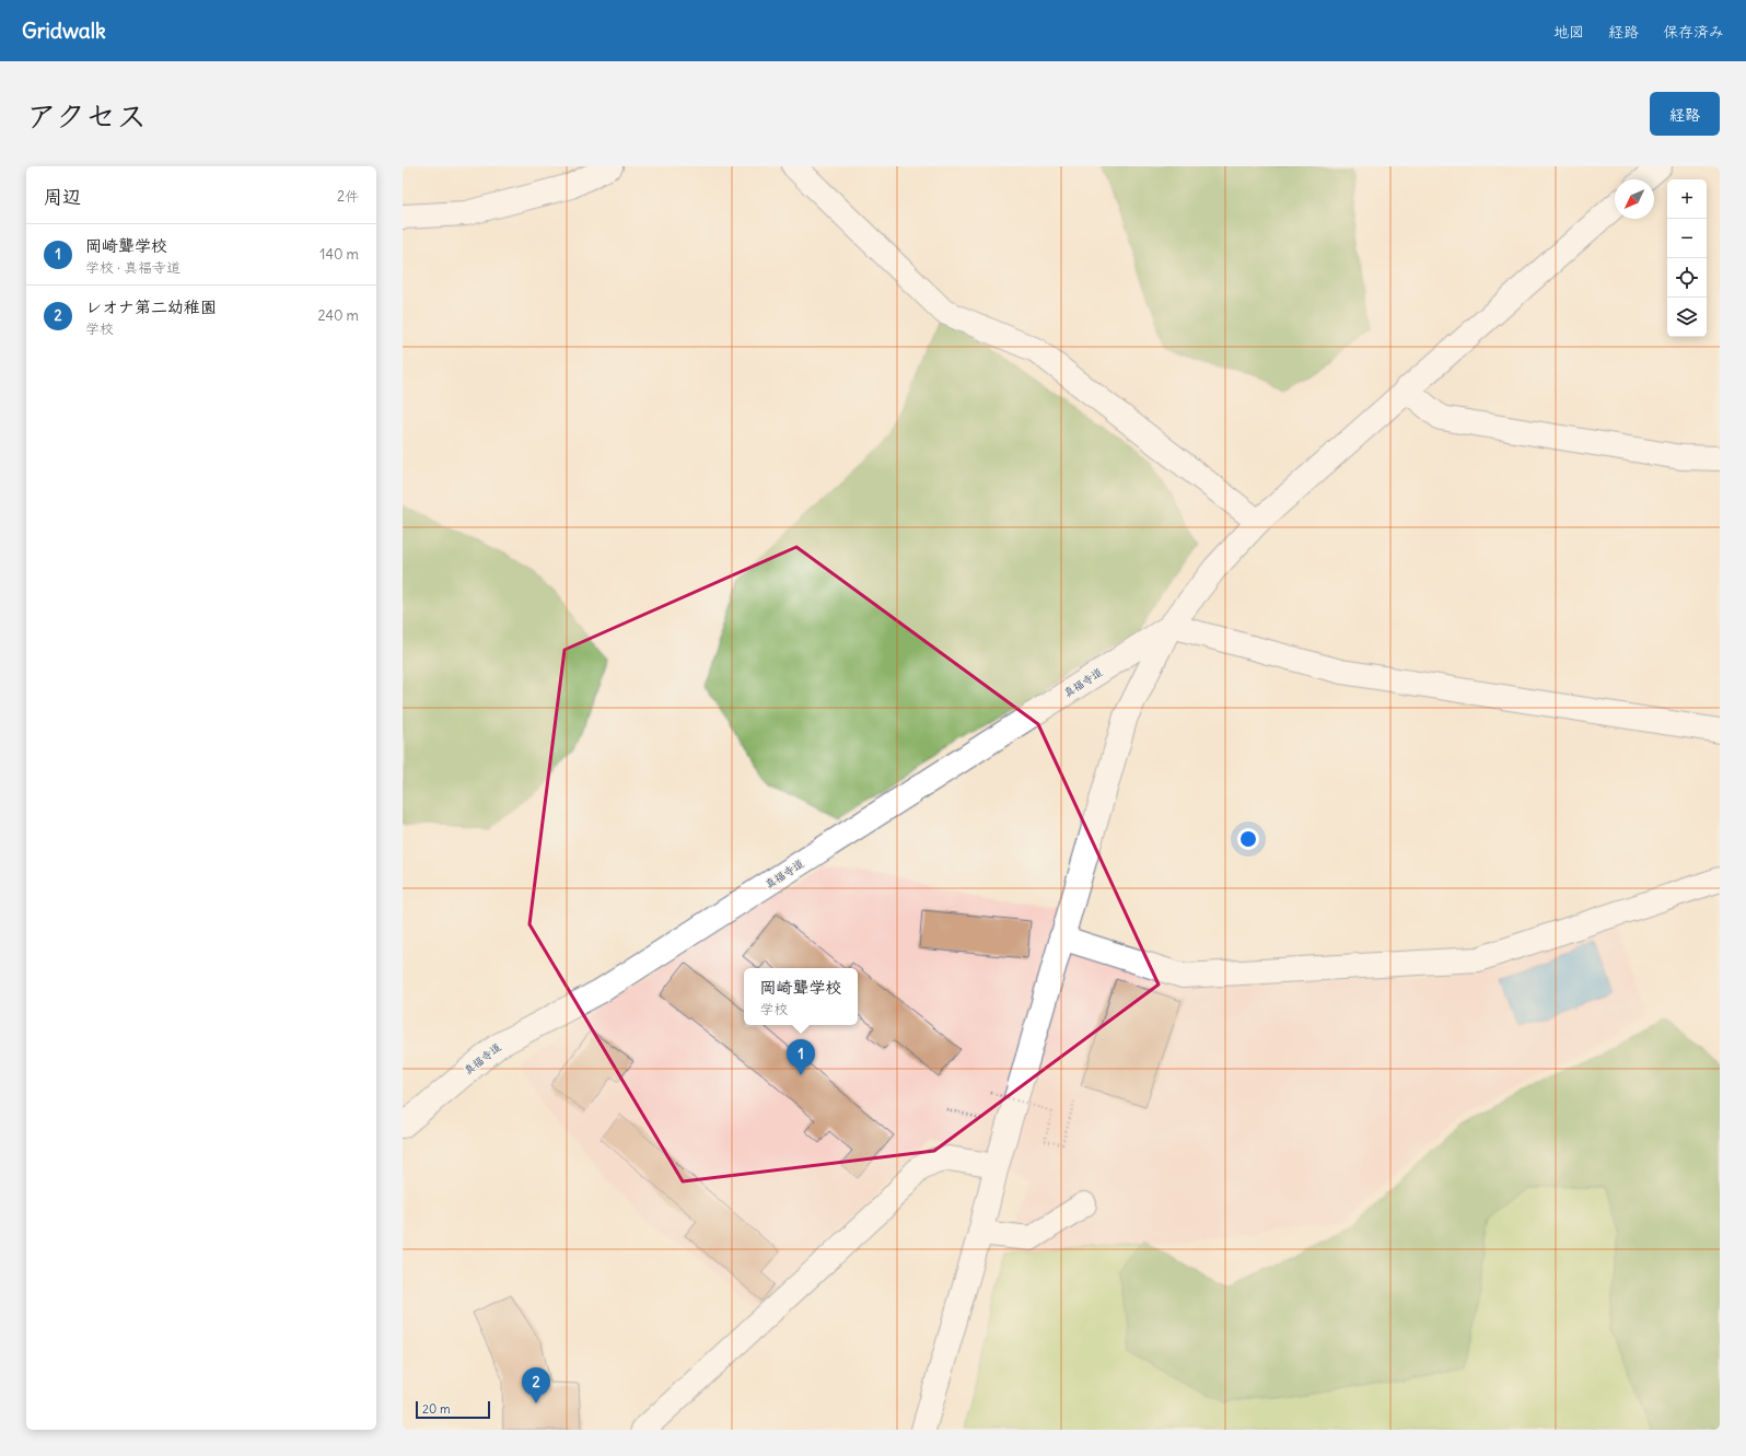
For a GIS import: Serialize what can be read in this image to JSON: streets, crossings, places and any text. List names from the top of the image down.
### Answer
{
  "streets": {
    "street": ["真福寺道"]
  },
  "scale_bar": "20 m",
  "north": "bottom left",
  "page": {
    "header": "Gridwalk",
    "nav": ["地図", "経路", "保存済み"],
    "title": "アクセス",
    "buttons": "経路",
    "heading": ["周辺", "2件"],
    "map_buttons": ["+", "−"],
    "list": [
      {
        "mark": "1",
        "name": "岡崎聾学校",
        "note": "学校 · 真福寺道",
        "value": "140 m"
      },
      {
        "mark": "2",
        "name": "レオナ第二幼稚園",
        "note": "学校",
        "value": "240 m"
      }
    ],
    "popup": ["岡崎聾学校", "学校"],
    "pins": ["1", "2"],
    "scale": "20 m"
  }
}
